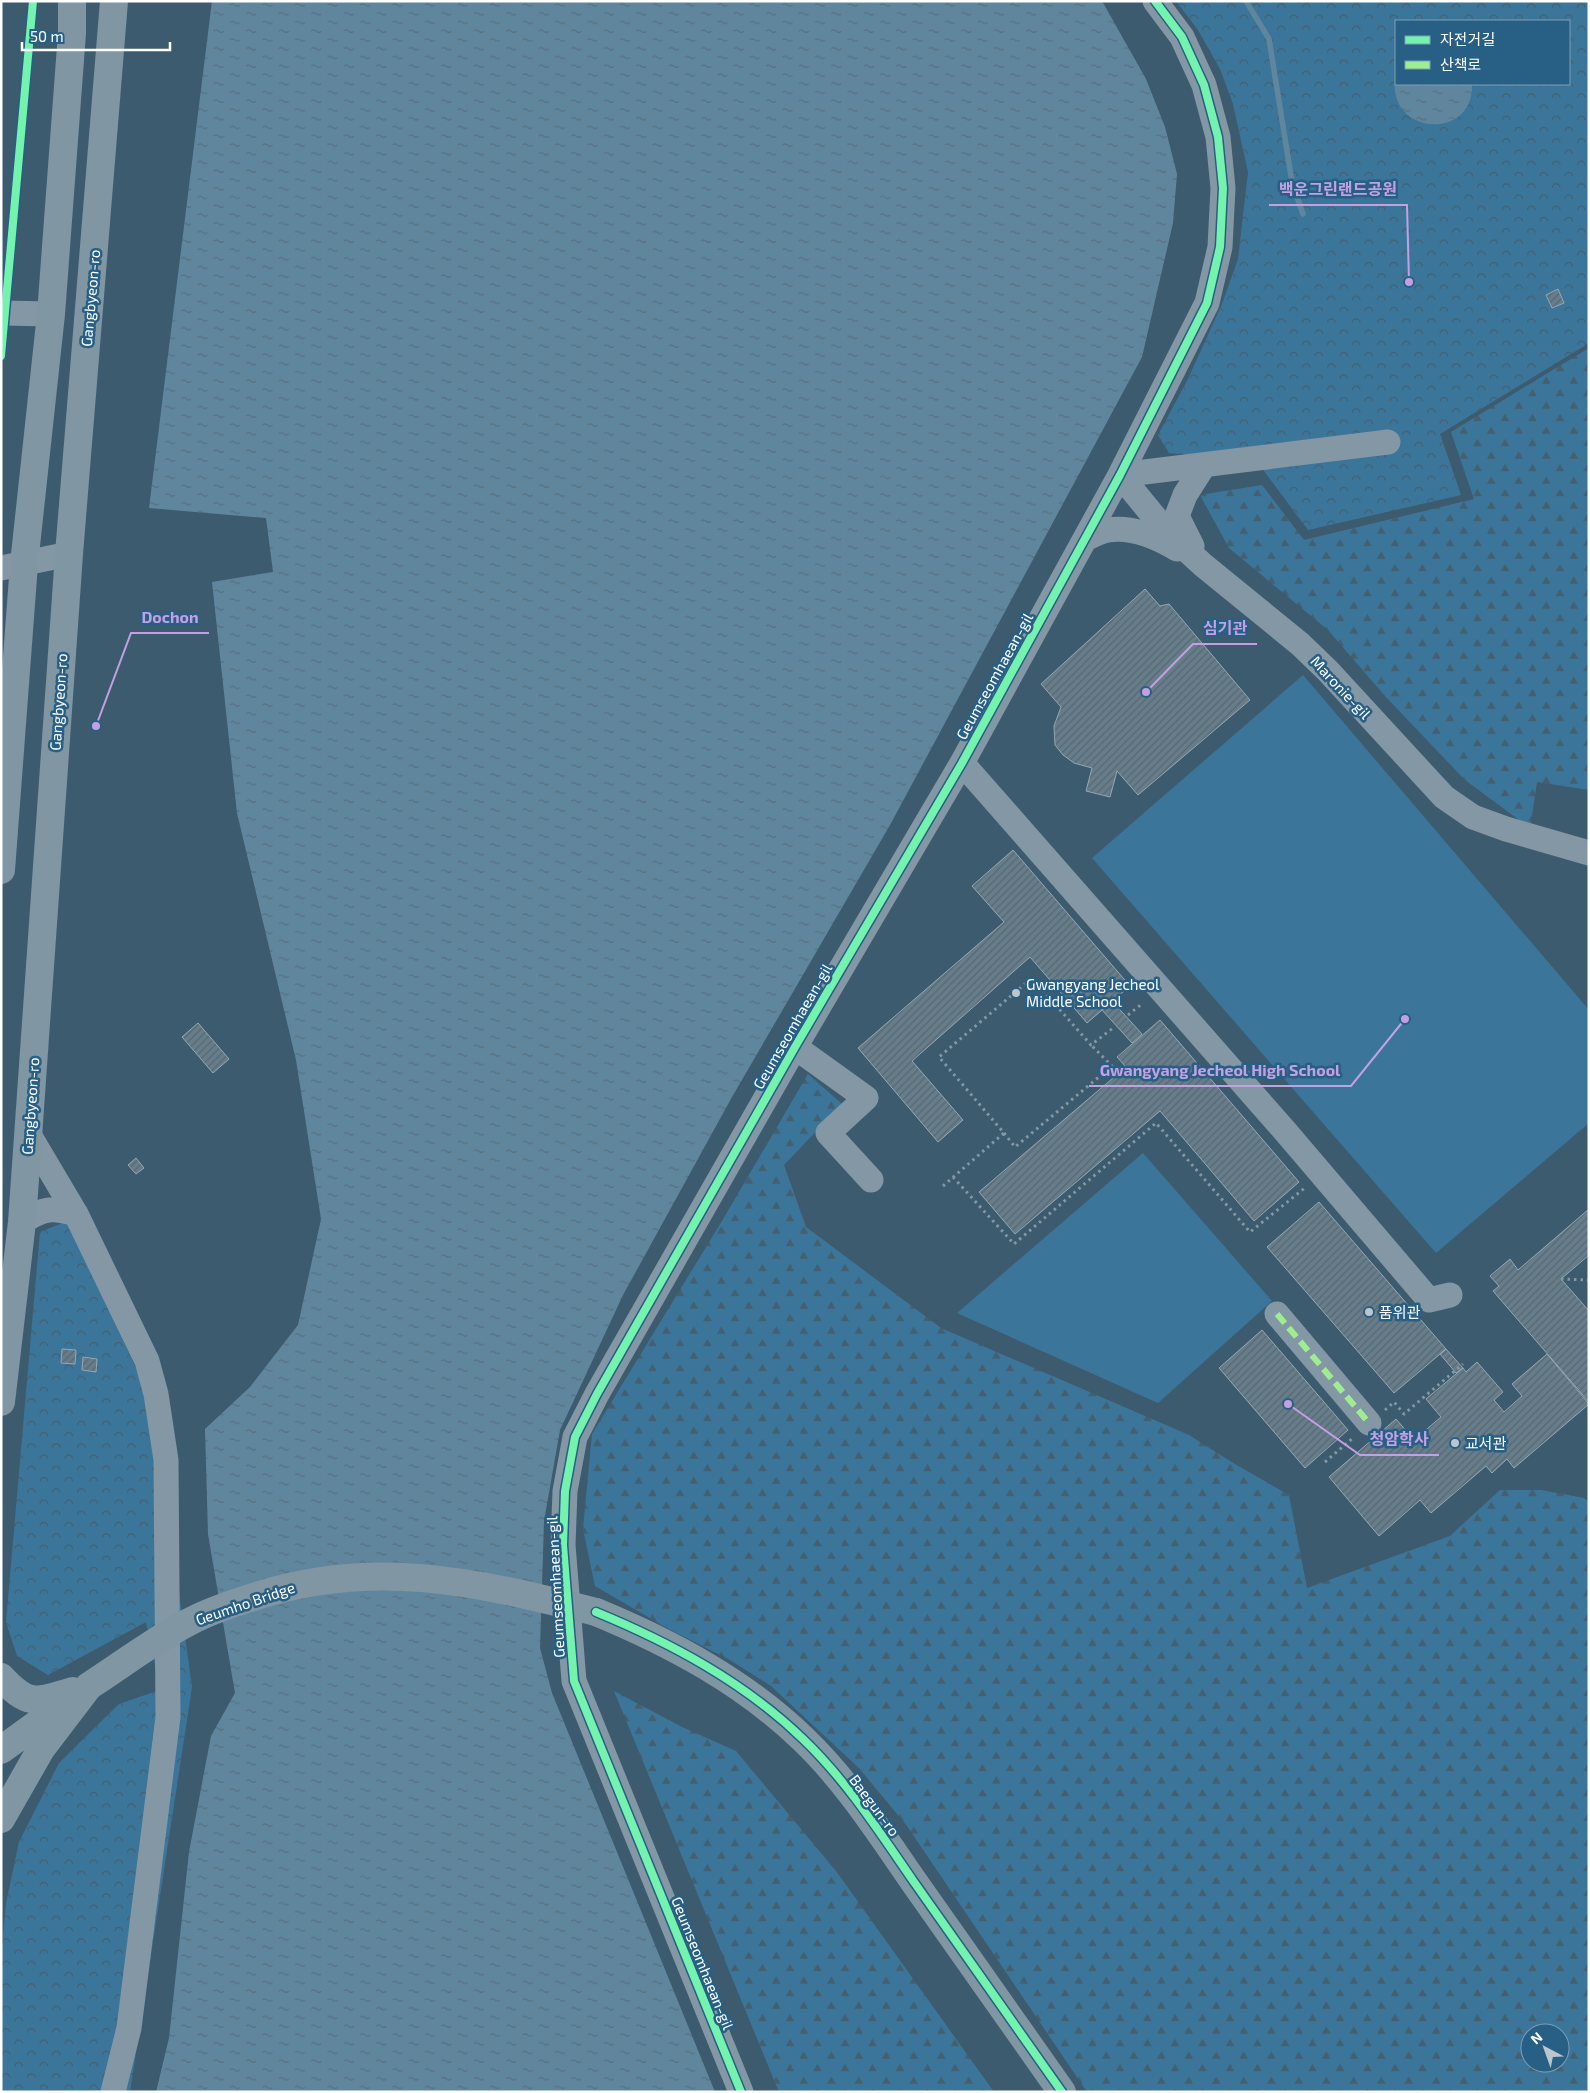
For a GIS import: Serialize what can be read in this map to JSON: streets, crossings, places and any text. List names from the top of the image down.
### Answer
{
  "streets": {
    "main road": ["Gangbyeon-ro", "Geumho Bridge", "Baegun-ro"],
    "street": ["Geumseomhaean-gil", "Maronie-gil"]
  },
  "crossings": [
    ["Geumseomhaean-gil", "Maronie-gil"],
    ["Geumho Bridge", "Baegun-ro"]
  ],
  "places": [
    "백운그린랜드공원",
    "심기관",
    "Dochon",
    "Gwangyang Jecheol Middle School",
    "Gwangyang Jecheol High School",
    "품위관",
    "청암학사",
    "교서관"
  ],
  "legend": ["자전거길", "산책로"],
  "scale_bar": "50 m",
  "north": "top left"
}
